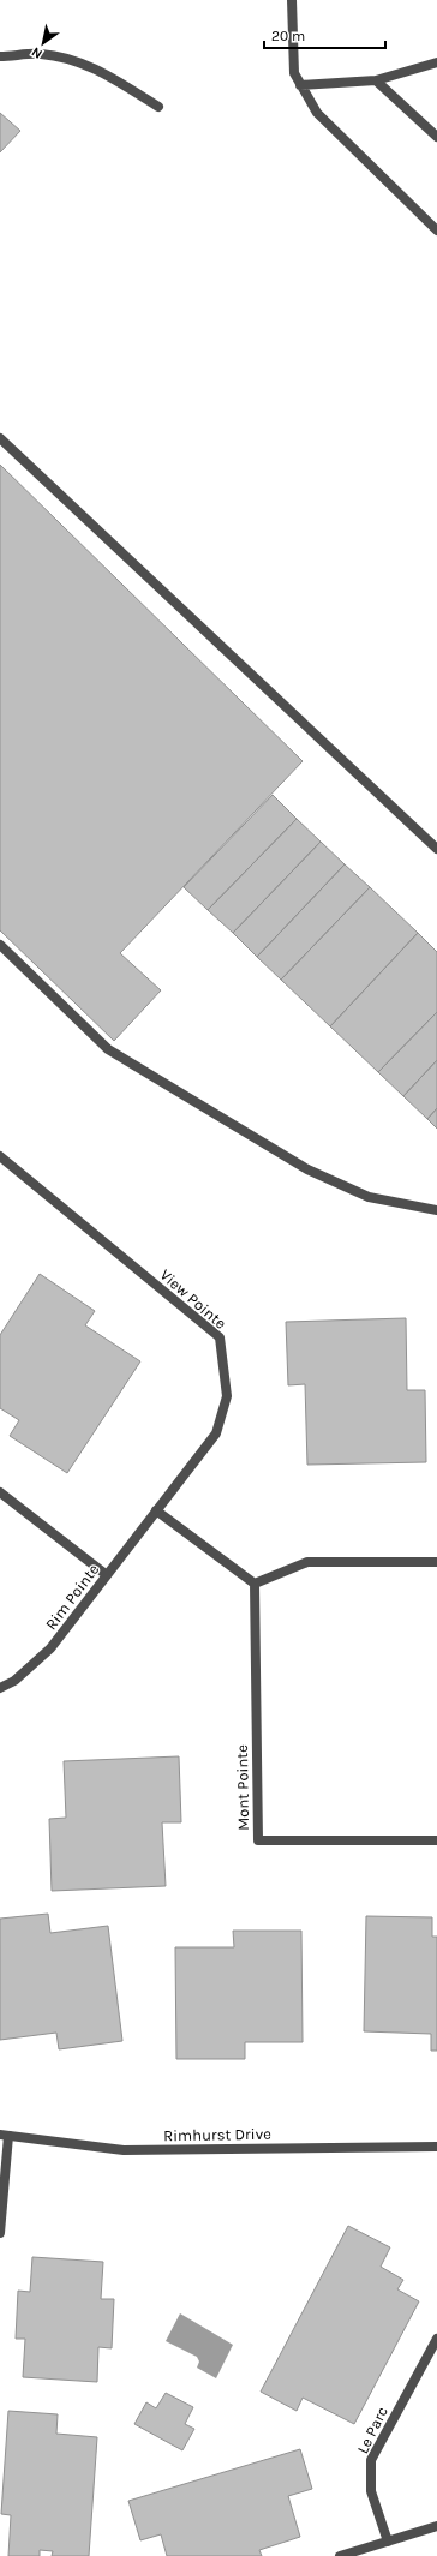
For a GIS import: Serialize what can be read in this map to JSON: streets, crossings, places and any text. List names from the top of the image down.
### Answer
{
  "streets": {
    "street": [
      "View Pointe",
      "Rim Pointe",
      "Mont Pointe",
      "Rimhurst Drive",
      "Le Parc"
    ]
  },
  "crossings": [
    ["View Pointe", "Rim Pointe"]
  ],
  "scale_bar": "20 m",
  "north": "bottom left"
}
